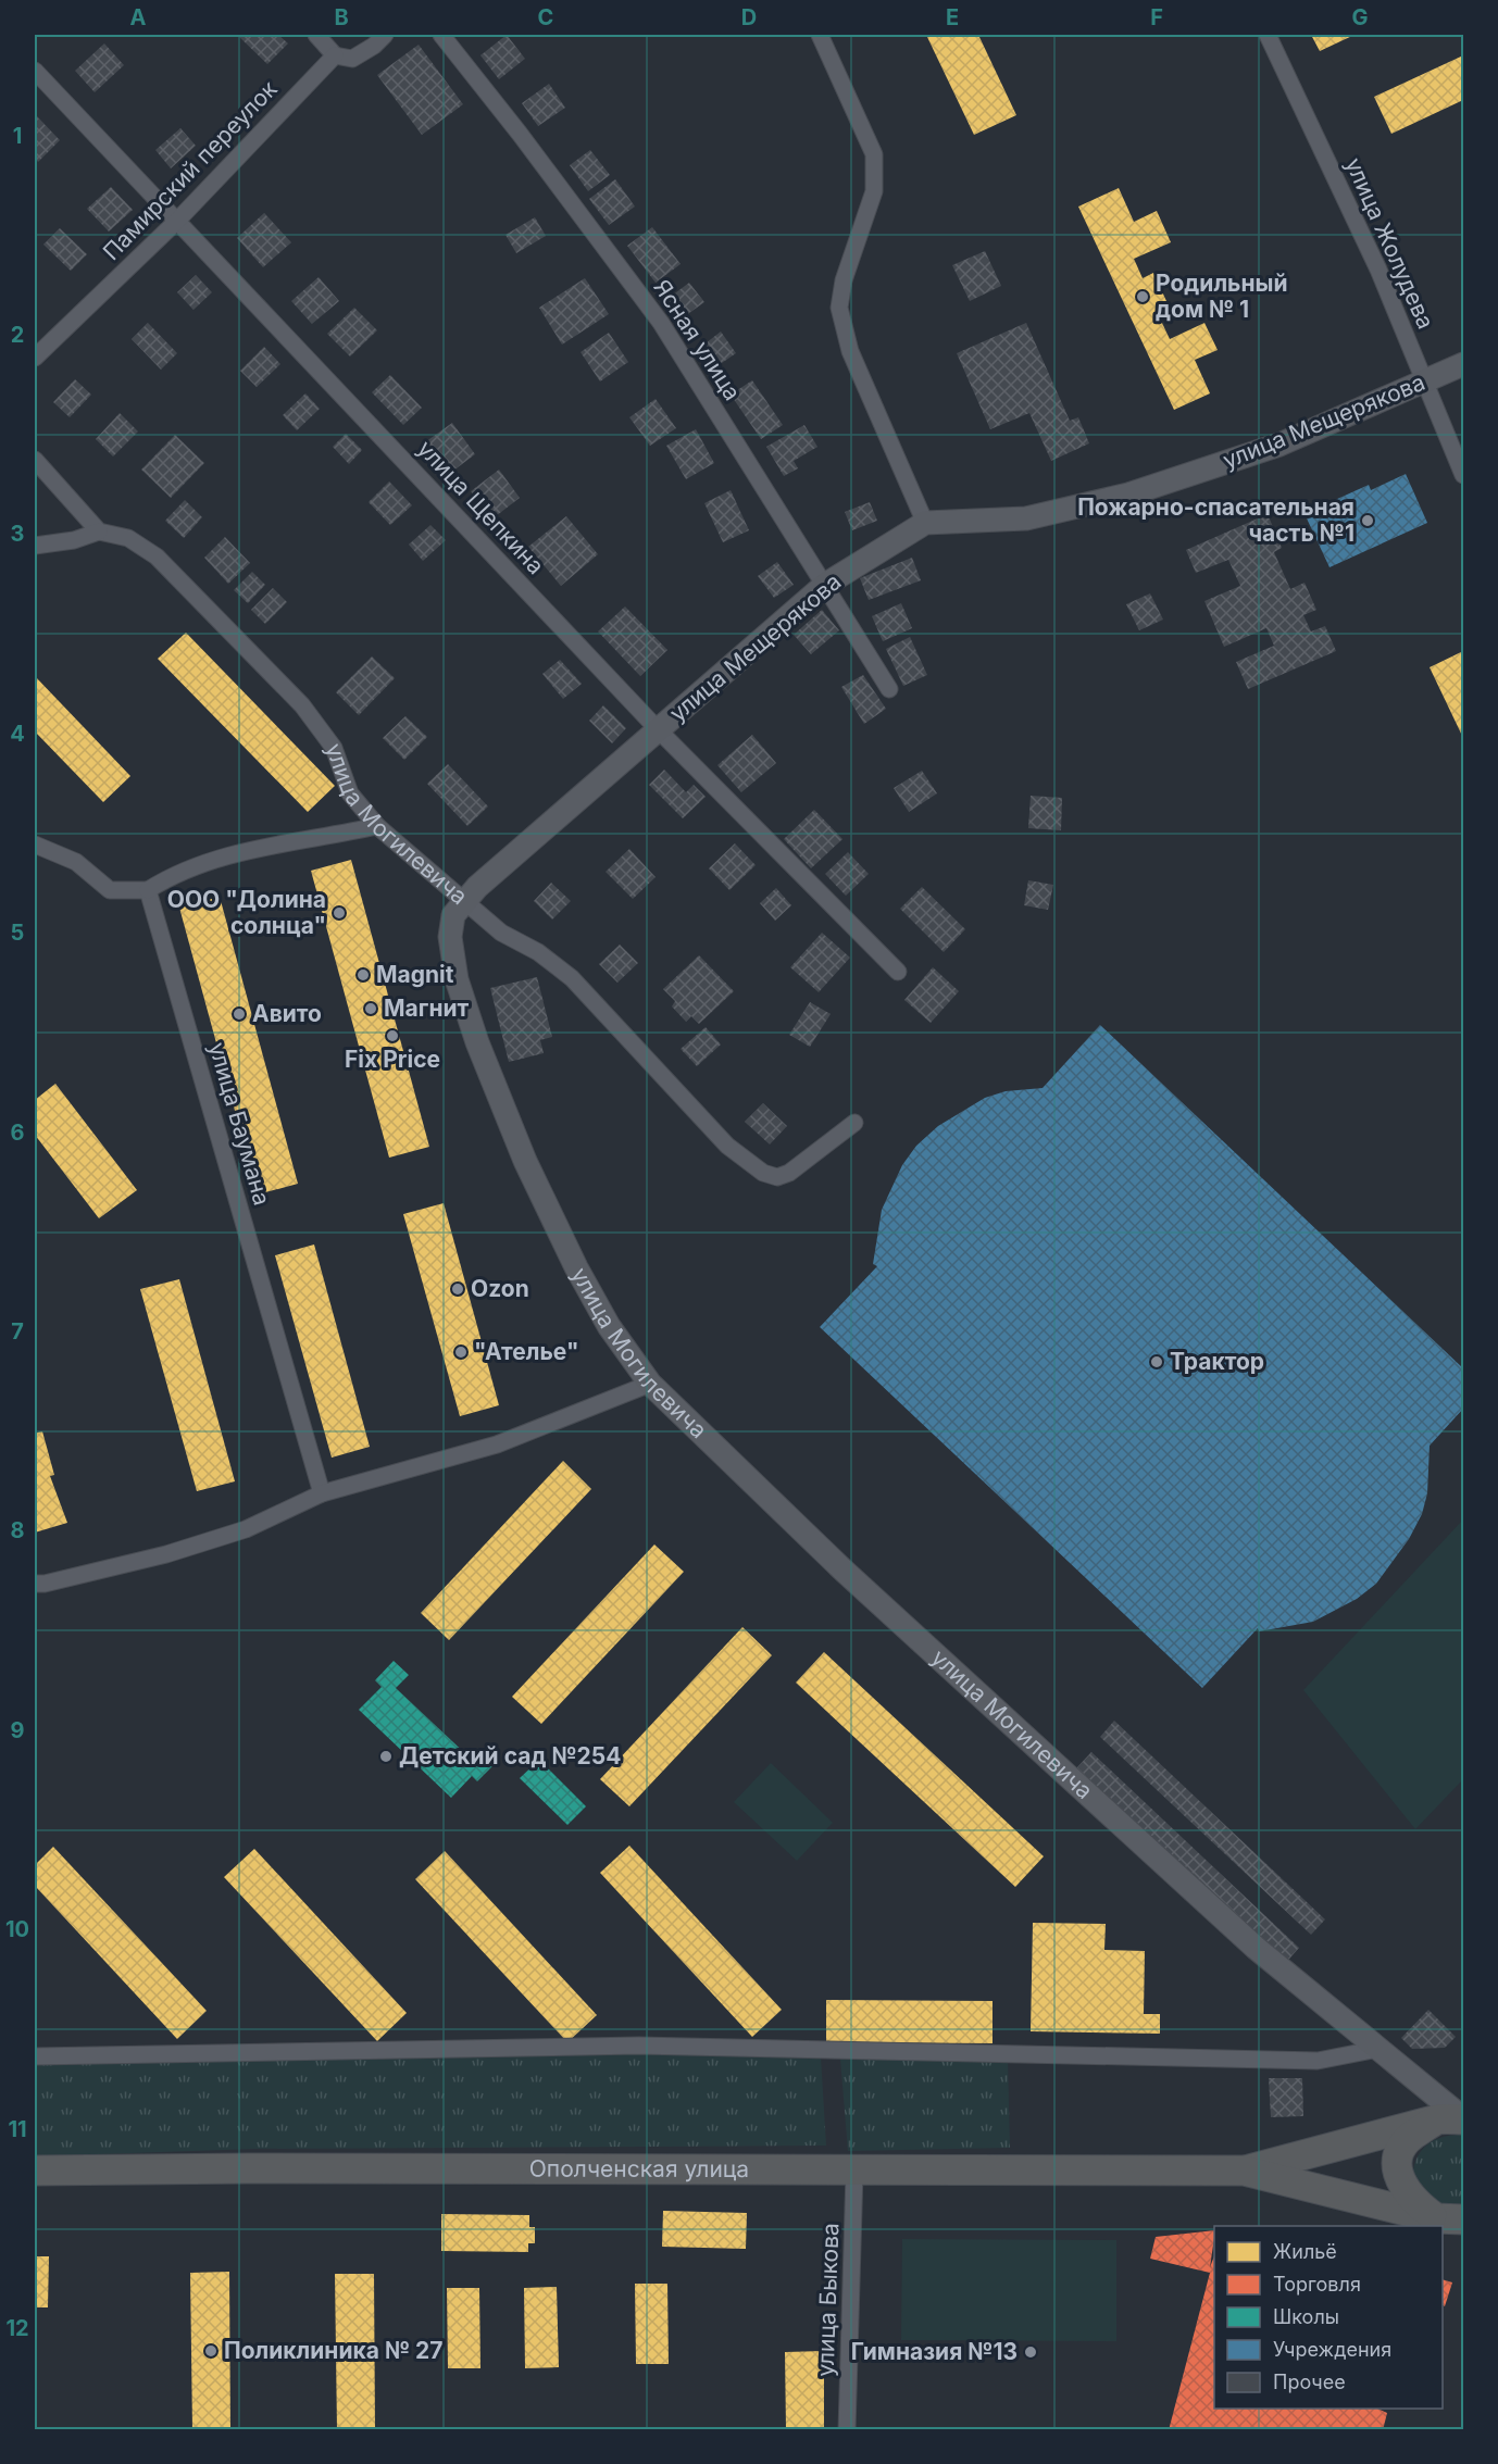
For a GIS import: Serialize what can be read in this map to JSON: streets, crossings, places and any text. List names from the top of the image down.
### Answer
{
  "streets": {
    "highway": ["Ополченская улица"],
    "street": [
      "Памирский переулок",
      "улица Жолудева",
      "Ясная улица",
      "улица Мещерякова",
      "улица Щепкина",
      "улица Могилевича",
      "улица Баумана",
      "улица Быкова"
    ]
  },
  "crossings": [
    ["Памирский переулок", "улица Щепкина"],
    ["улица Жолудева", "улица Мещерякова"],
    ["Ясная улица", "улица Мещерякова"],
    ["улица Мещерякова", "улица Щепкина"],
    ["улица Мещерякова", "улица Могилевича"],
    ["улица Могилевича", "Ополченская улица"],
    ["Ополченская улица", "улица Быкова"]
  ],
  "places": [
    "Родильный дом № 1",
    "Пожарно-спасательная часть №1",
    "ООО \"Долина солнца\"",
    "Magnit",
    "Магнит",
    "Авито",
    "Fix Price",
    "Ozon",
    "\"Ателье\"",
    "Трактор",
    "Детский сад №254",
    "Поликлиника № 27",
    "Гимназия №13"
  ],
  "legend": [
    "Жильё",
    "Торговля",
    "Школы",
    "Учреждения",
    "Прочее"
  ],
  "grid": {
    "columns": [
      "A",
      "B",
      "C",
      "D",
      "E",
      "F",
      "G"
    ],
    "rows": [
      "1",
      "2",
      "3",
      "4",
      "5",
      "6",
      "7",
      "8",
      "9",
      "10",
      "11",
      "12"
    ]
  }
}
